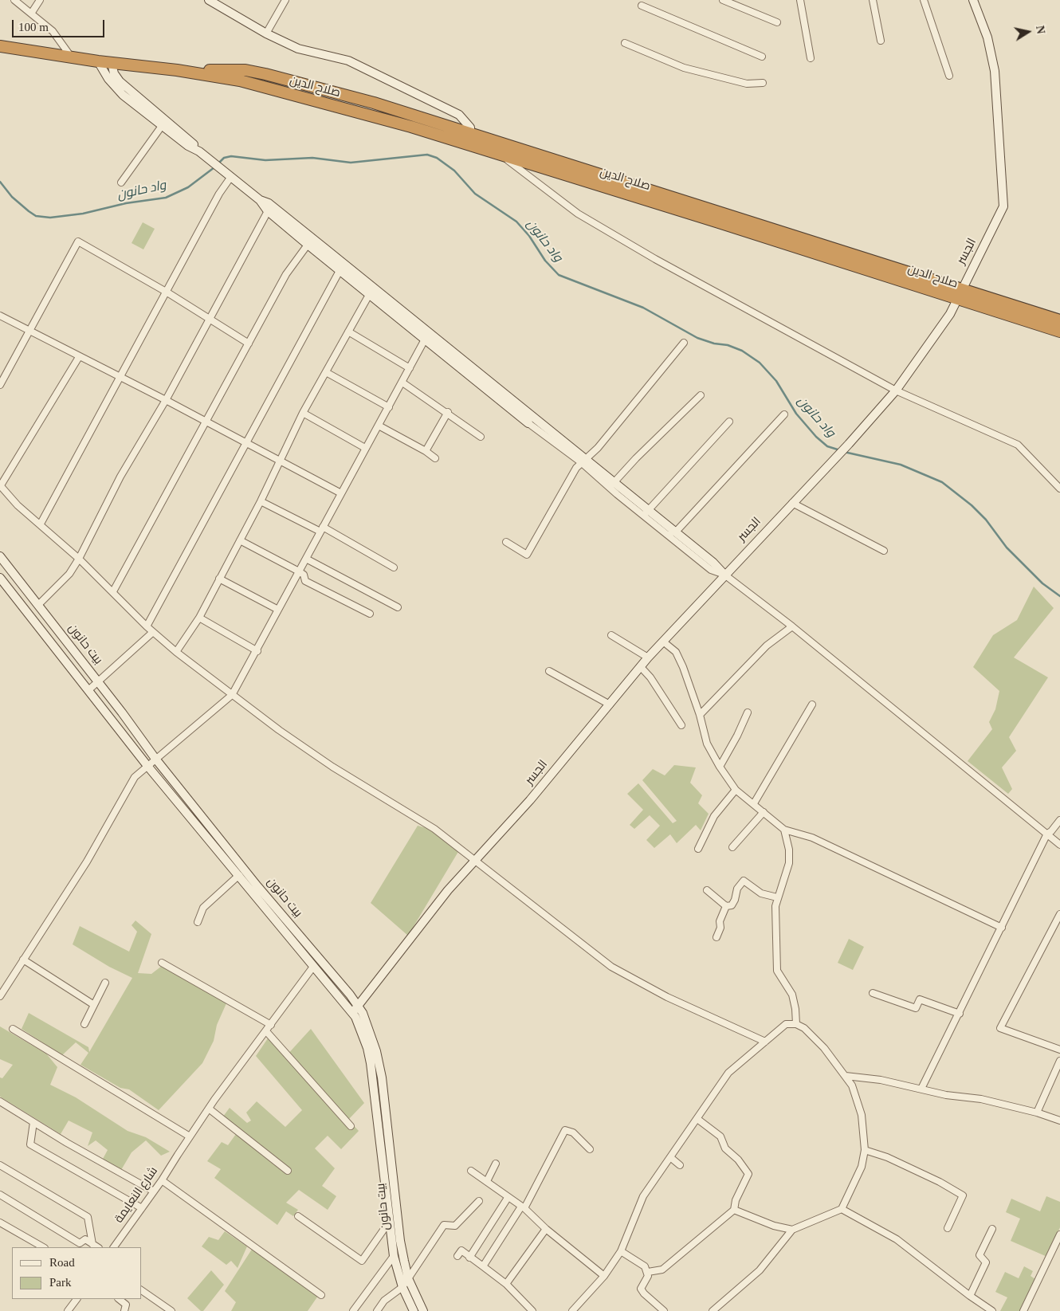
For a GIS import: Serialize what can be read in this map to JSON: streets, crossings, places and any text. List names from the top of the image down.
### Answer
{
  "streets": {
    "highway": ["صلاح الدين"],
    "street": ["الجسر", "بيت حانون", "شارع النعايمة"]
  },
  "crossings": [
    ["صلاح الدين", "الجسر"],
    ["الجسر", "بيت حانون"],
    ["بيت حانون", "شارع النعايمة"]
  ],
  "water": ["واد حانون"],
  "legend": ["Road", "Park"],
  "scale_bar": "100 m",
  "north": "right"
}
